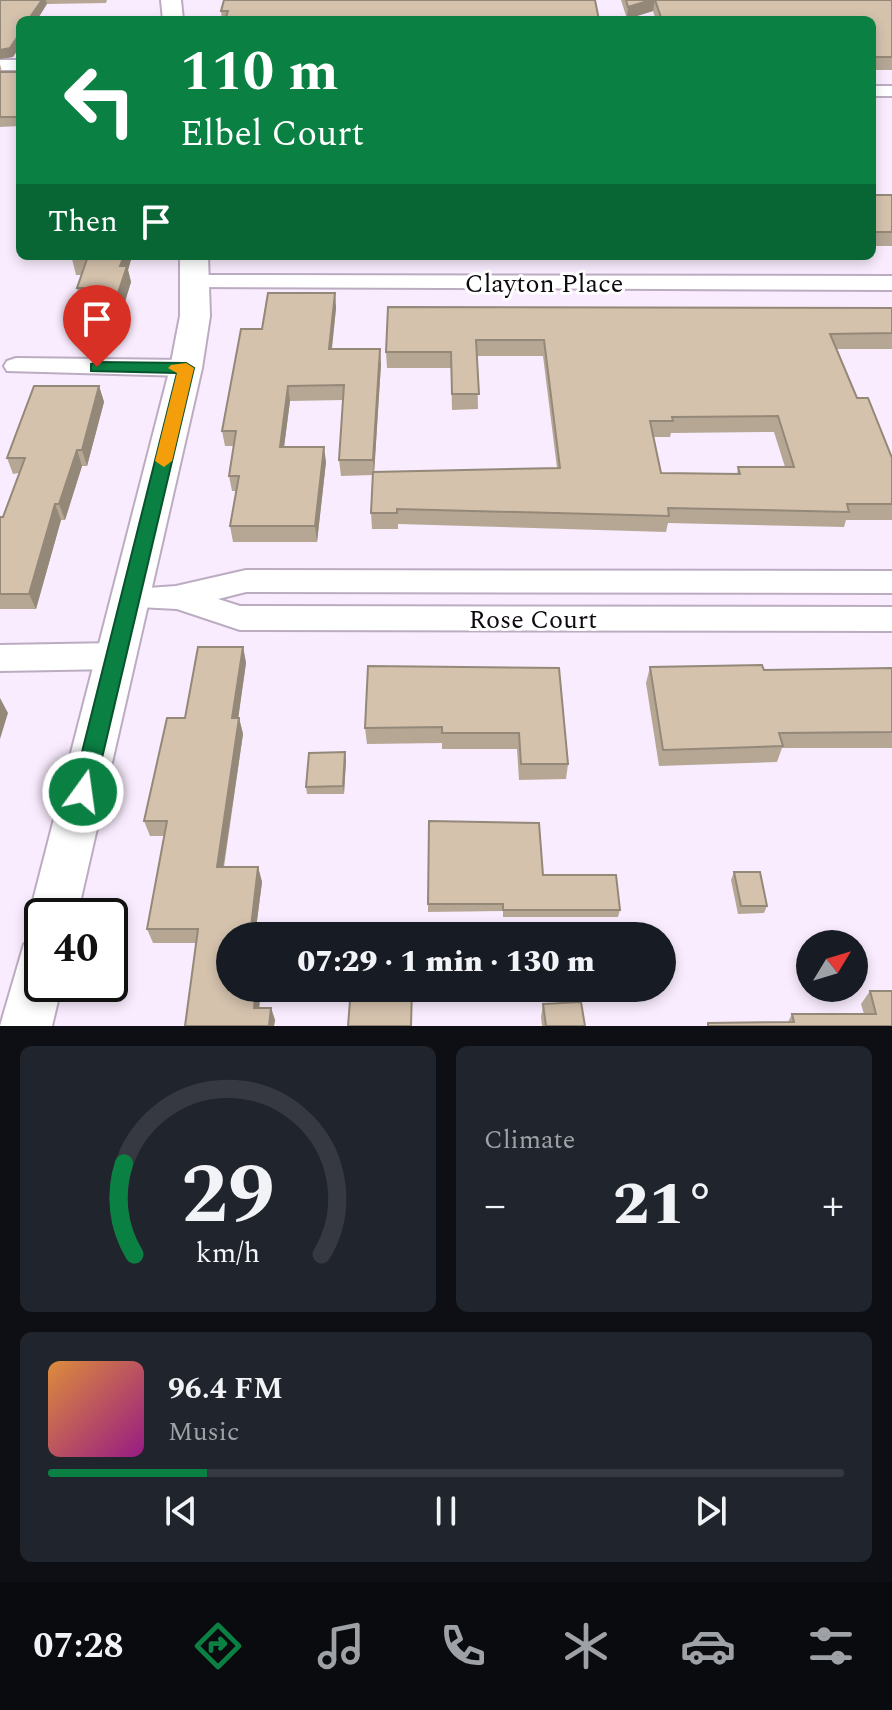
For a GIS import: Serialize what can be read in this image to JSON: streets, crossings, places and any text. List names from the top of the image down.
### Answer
{
  "streets": {
    "street": ["Clayton Place", "Rose Court"]
  },
  "north": "top right",
  "page": {
    "turn": ["110 m", "Elbel Court"],
    "then": "Then",
    "limit": "40",
    "trip": "07:29 · 1 min · 130 m",
    "tile": "Climate",
    "heat": ["−", "21°", "+"],
    "song": ["96.4 FM", "Music"],
    "tabs": "07:28",
    "gauge": ["29", "km/h"]
  }
}
